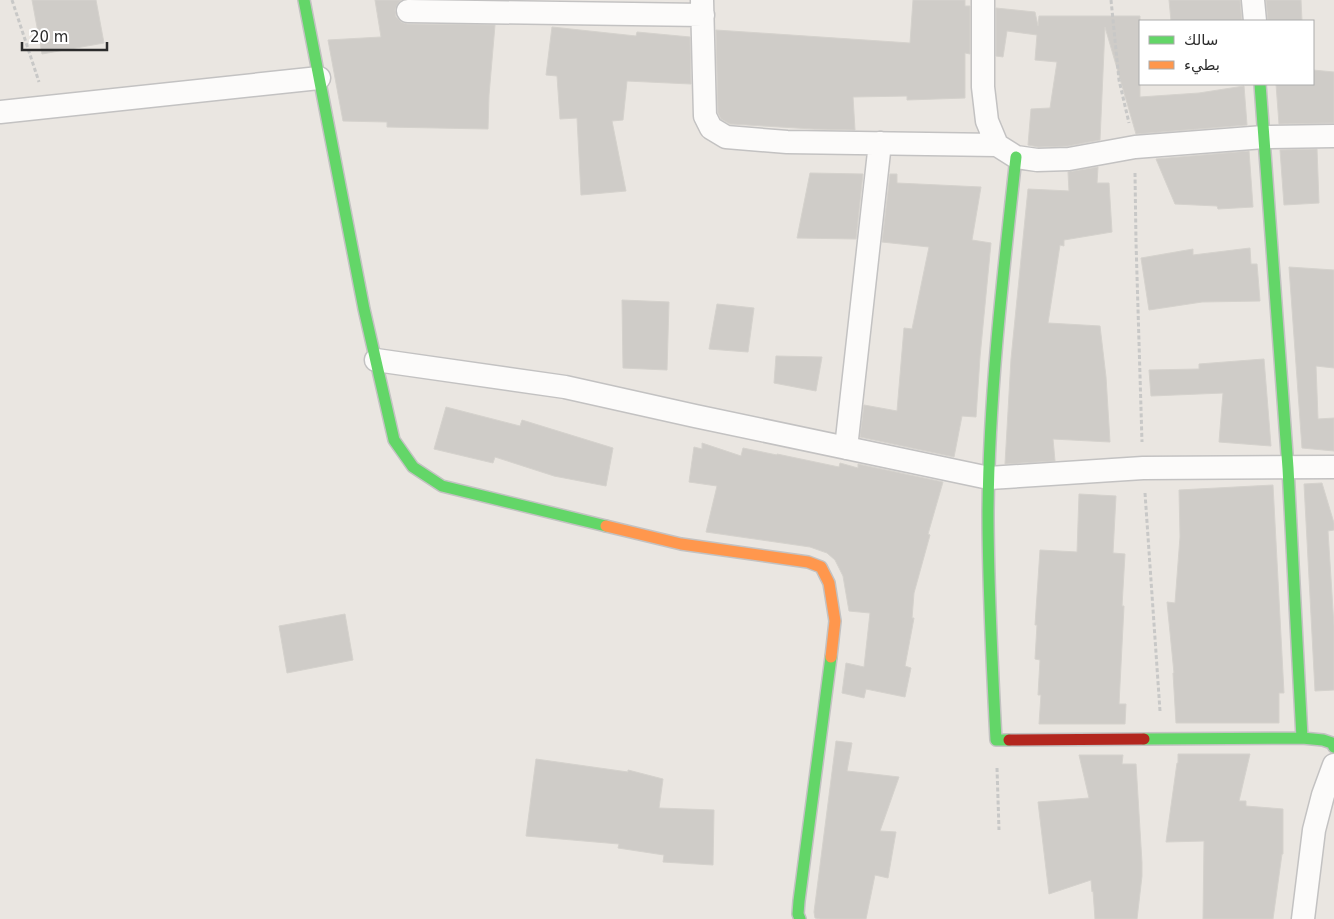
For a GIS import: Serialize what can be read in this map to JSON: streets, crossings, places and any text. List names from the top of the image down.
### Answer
{
  "legend": ["سالك", "بطيء"],
  "scale_bar": "20 m"
}
